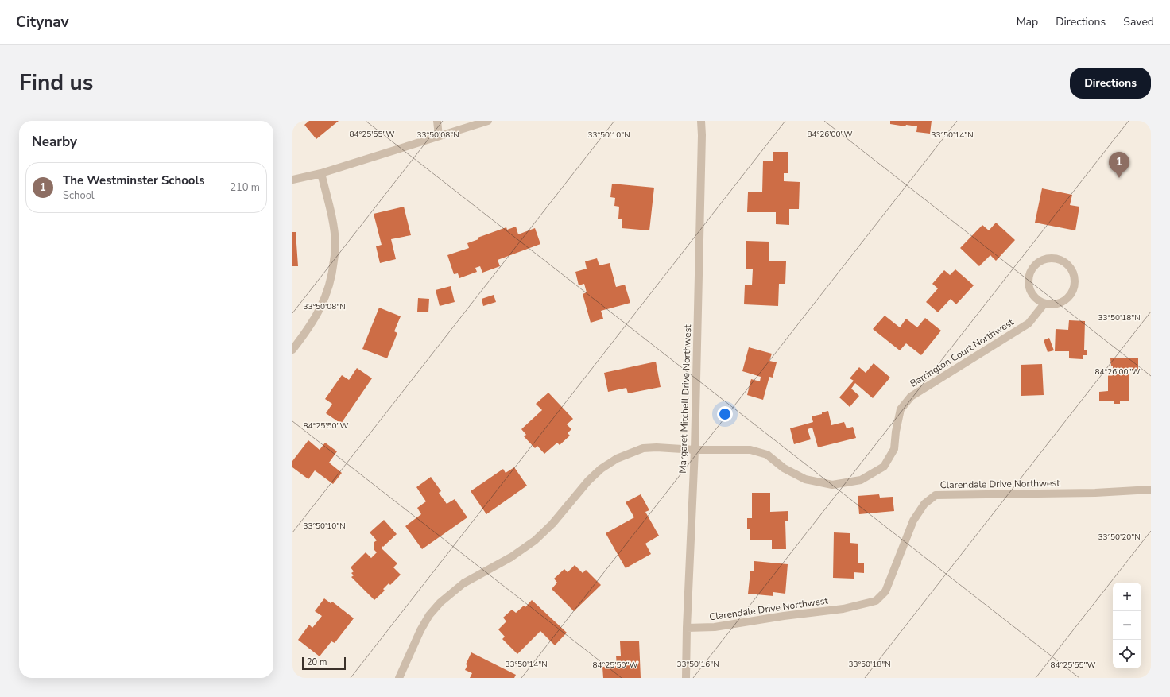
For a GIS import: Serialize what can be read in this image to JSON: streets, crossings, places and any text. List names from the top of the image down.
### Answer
{
  "streets": {
    "street": ["Barrington Court Northwest", "Margaret Mitchell Drive Northwest", "Clarendale Drive Northwest"]
  },
  "crossings": [
    ["Barrington Court Northwest", "Margaret Mitchell Drive Northwest"],
    ["Margaret Mitchell Drive Northwest", "Clarendale Drive Northwest"]
  ],
  "scale_bar": "20 m",
  "page": {
    "header": "Citynav",
    "nav": ["Map", "Directions", "Saved"],
    "title": "Find us",
    "buttons": "Directions",
    "heading": "Nearby",
    "pins": "1",
    "list": [
      {
        "mark": "1",
        "name": "The Westminster Schools",
        "note": "School",
        "value": "210 m"
      }
    ],
    "map_buttons": ["+", "−"],
    "scale": "20 m"
  },
  "coordinates": [
    "84°25'55\"W",
    "84°26'00\"W",
    "33°50'10\"N",
    "33°50'14\"N",
    "33°50'08\"N",
    "33°50'18\"N",
    "84°25'50\"W",
    "33°50'20\"N",
    "33°50'16\"N"
  ]
}
